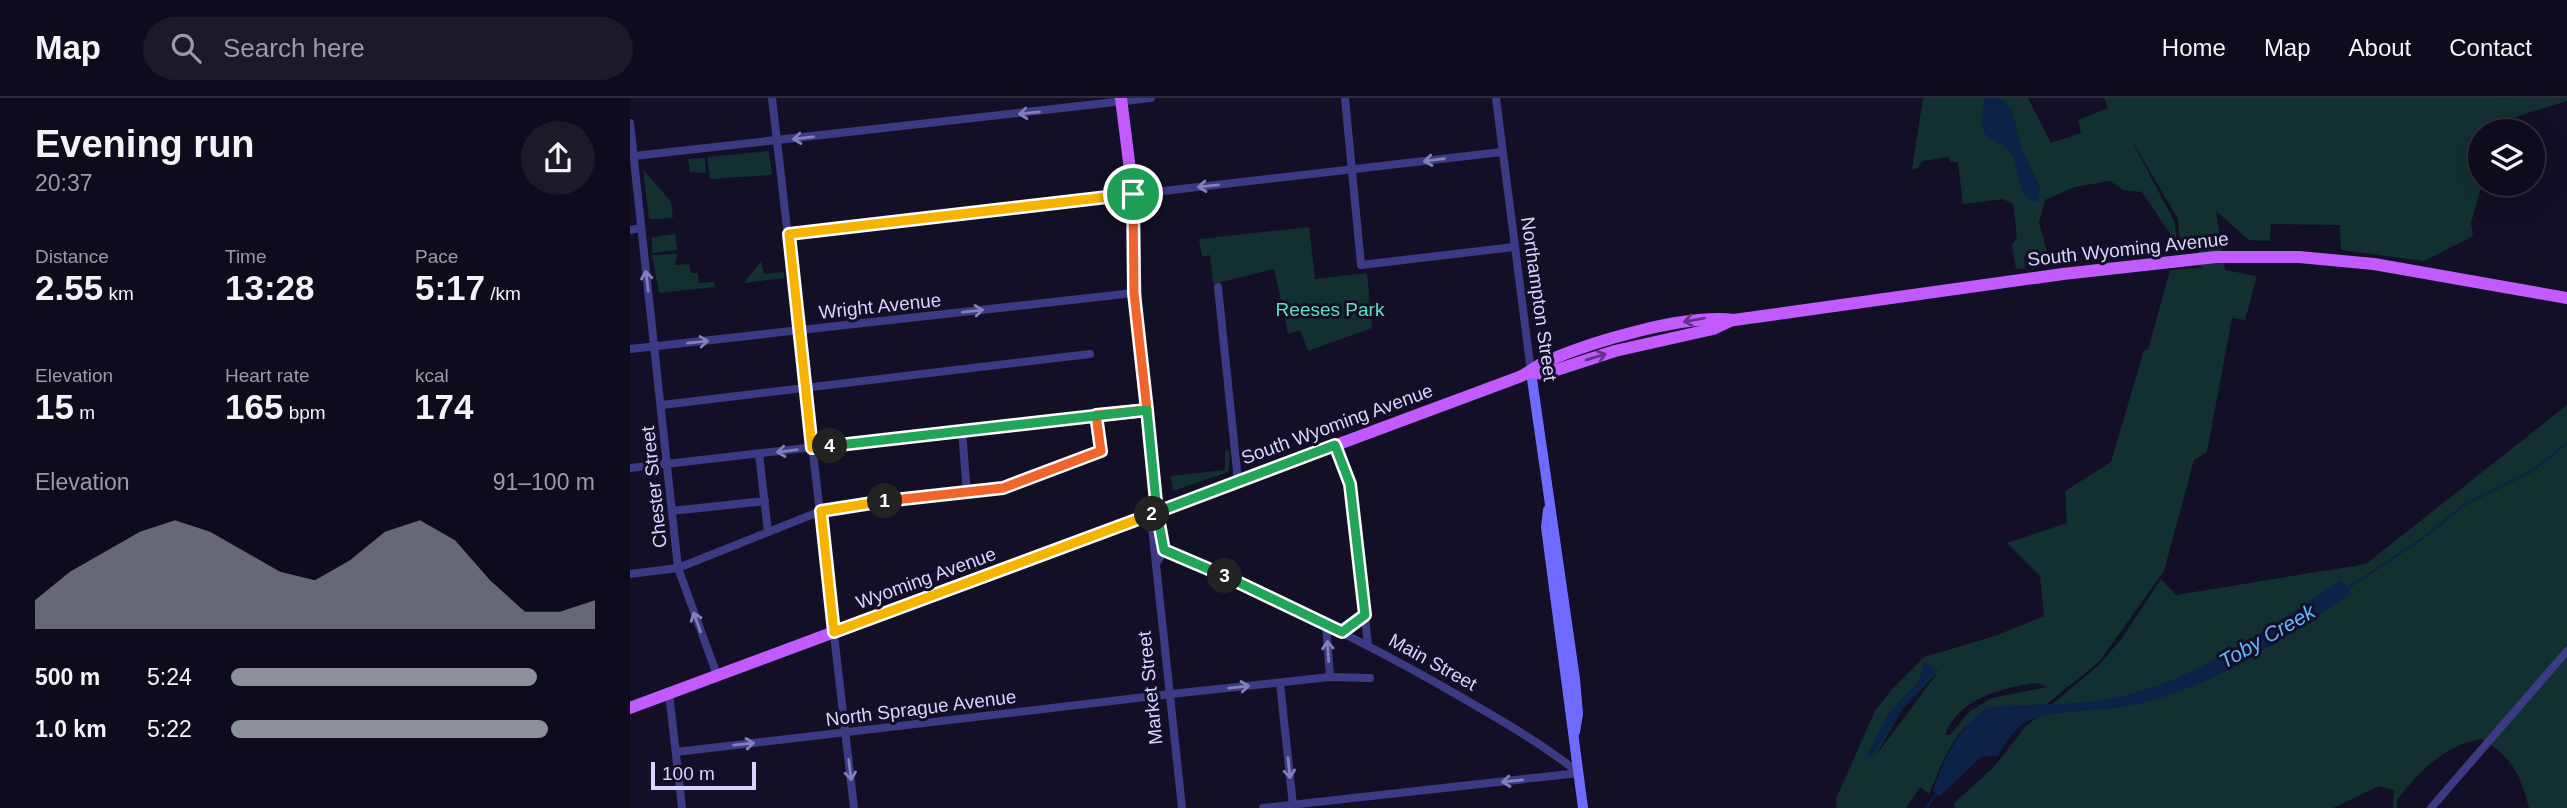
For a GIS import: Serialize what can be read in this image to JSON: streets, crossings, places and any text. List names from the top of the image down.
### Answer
{
  "streets": {
    "main road": ["South Wyoming Avenue", "Wyoming Avenue", "Market Street"],
    "street": [
      "Northampton Street",
      "Wright Avenue",
      "Chester Street",
      "Main Street",
      "North Sprague Avenue"
    ]
  },
  "crossings": [
    ["South Wyoming Avenue", "Northampton Street"],
    ["South Wyoming Avenue", "Wyoming Avenue"],
    ["South Wyoming Avenue", "Market Street"],
    ["Northampton Street", "Main Street"],
    ["Wright Avenue", "Chester Street"],
    ["Wright Avenue", "Market Street"],
    ["Chester Street", "Wyoming Avenue"],
    ["Wyoming Avenue", "Market Street"],
    ["Main Street", "Market Street"],
    ["Market Street", "North Sprague Avenue"]
  ],
  "one_way": ["Chester Street", "North Sprague Avenue"],
  "water": ["Toby Creek"],
  "parks": ["Reeses Park"],
  "scale_bar": "100 m",
  "page": {
    "header": "Map",
    "search": "Search here",
    "nav": [
      "Home",
      "Map",
      "About",
      "Contact"
    ],
    "heading": ["Evening run", "20:37"],
    "stats": [
      ["Distance", "2.55 km"],
      ["Time", "13:28"],
      ["Pace", "5:17 /km"],
      ["Elevation", "15 m"],
      ["Heart rate", "165 bpm"],
      ["kcal", "174"]
    ],
    "pins": [
      "4",
      "1",
      "2",
      "3"
    ],
    "chart": ["Elevation", "91–100 m"],
    "list": [
      {
        "name": "500 m",
        "note": "5:24"
      },
      {
        "name": "1.0 km",
        "note": "5:22"
      }
    ],
    "scale": "100 m"
  }
}
